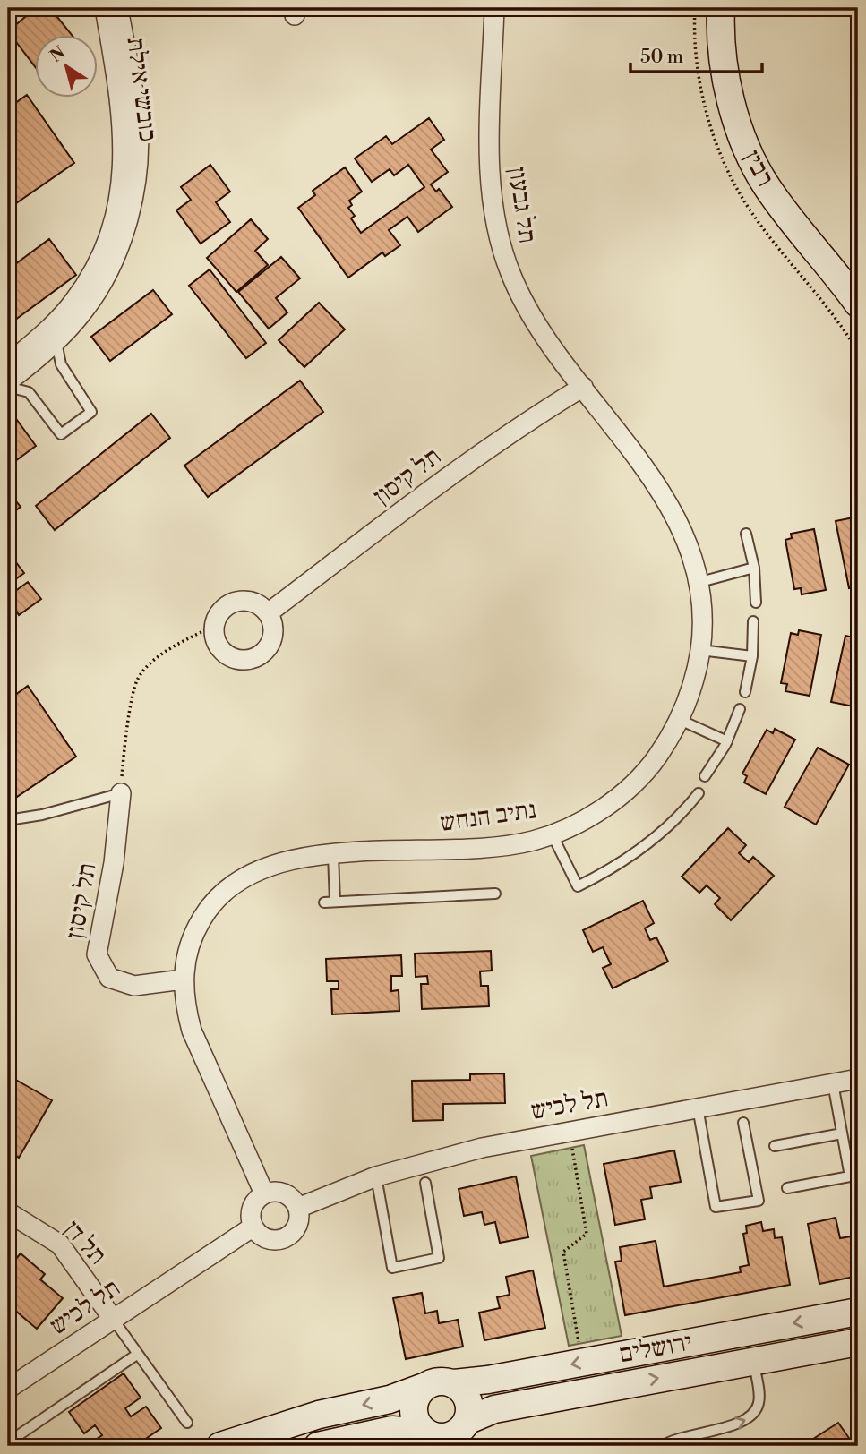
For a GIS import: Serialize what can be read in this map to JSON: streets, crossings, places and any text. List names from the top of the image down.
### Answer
{
  "streets": {
    "main road": ["רבין", "ירושלים"],
    "street": [
      "כובשי אילת",
      "תל גבעון",
      "תל קיסון",
      "נתיב הנחש",
      "תל לכיש",
      "תל דן"
    ]
  },
  "crossings": [
    ["תל גבעון", "תל קיסון"],
    ["תל גבעון", "נתיב הנחש"],
    ["תל קיסון", "נתיב הנחש"],
    ["נתיב הנחש", "תל לכיש"],
    ["תל לכיש", "תל דן"]
  ],
  "scale_bar": "50 m",
  "north": "top left"
}
